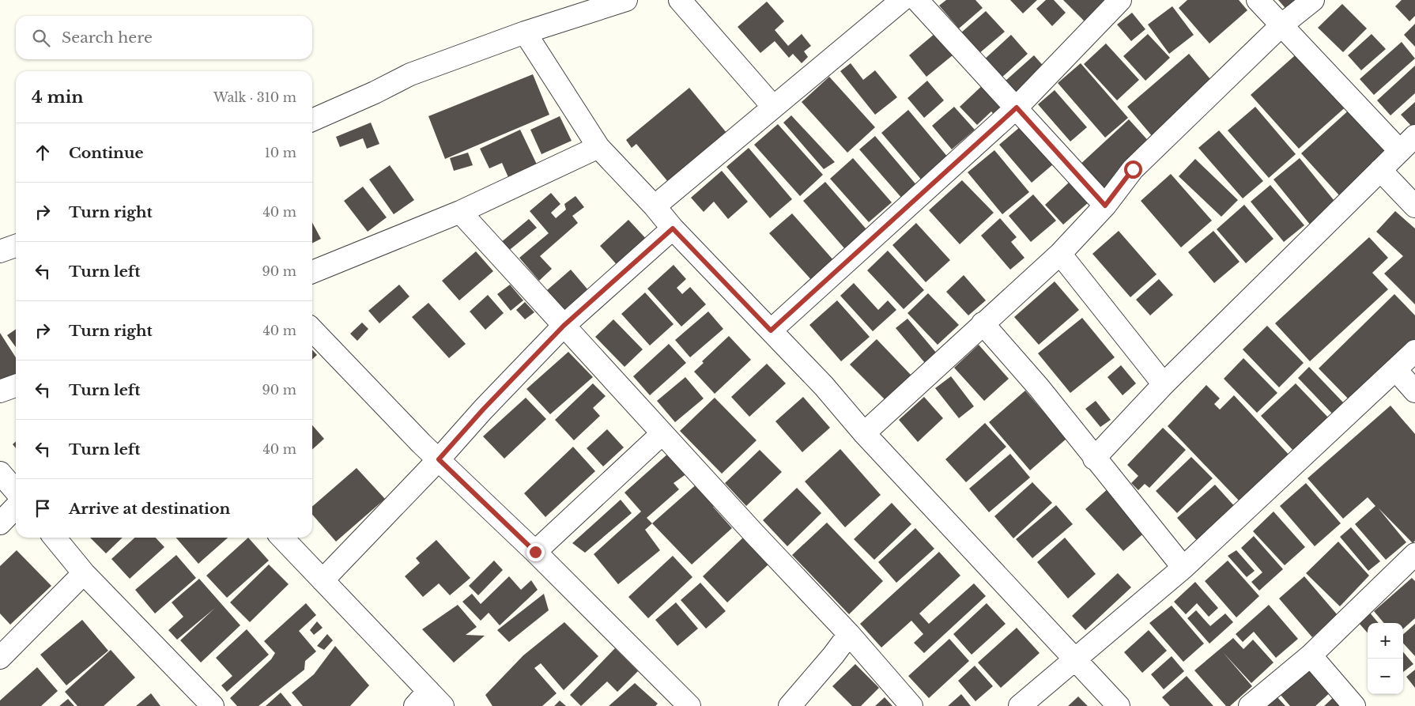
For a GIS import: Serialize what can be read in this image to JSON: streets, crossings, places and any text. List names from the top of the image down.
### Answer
{
  "page": {
    "search": "Search here",
    "heading": ["4 min", "Walk · 310 m"],
    "list": [
      ["Continue", "10 m"],
      ["Turn right", "40 m"],
      ["Turn left", "90 m"],
      ["Turn right", "40 m"],
      ["Turn left", "90 m"],
      ["Turn left", "40 m"],
      "Arrive at destination"
    ],
    "map_buttons": ["+", "−"]
  }
}
